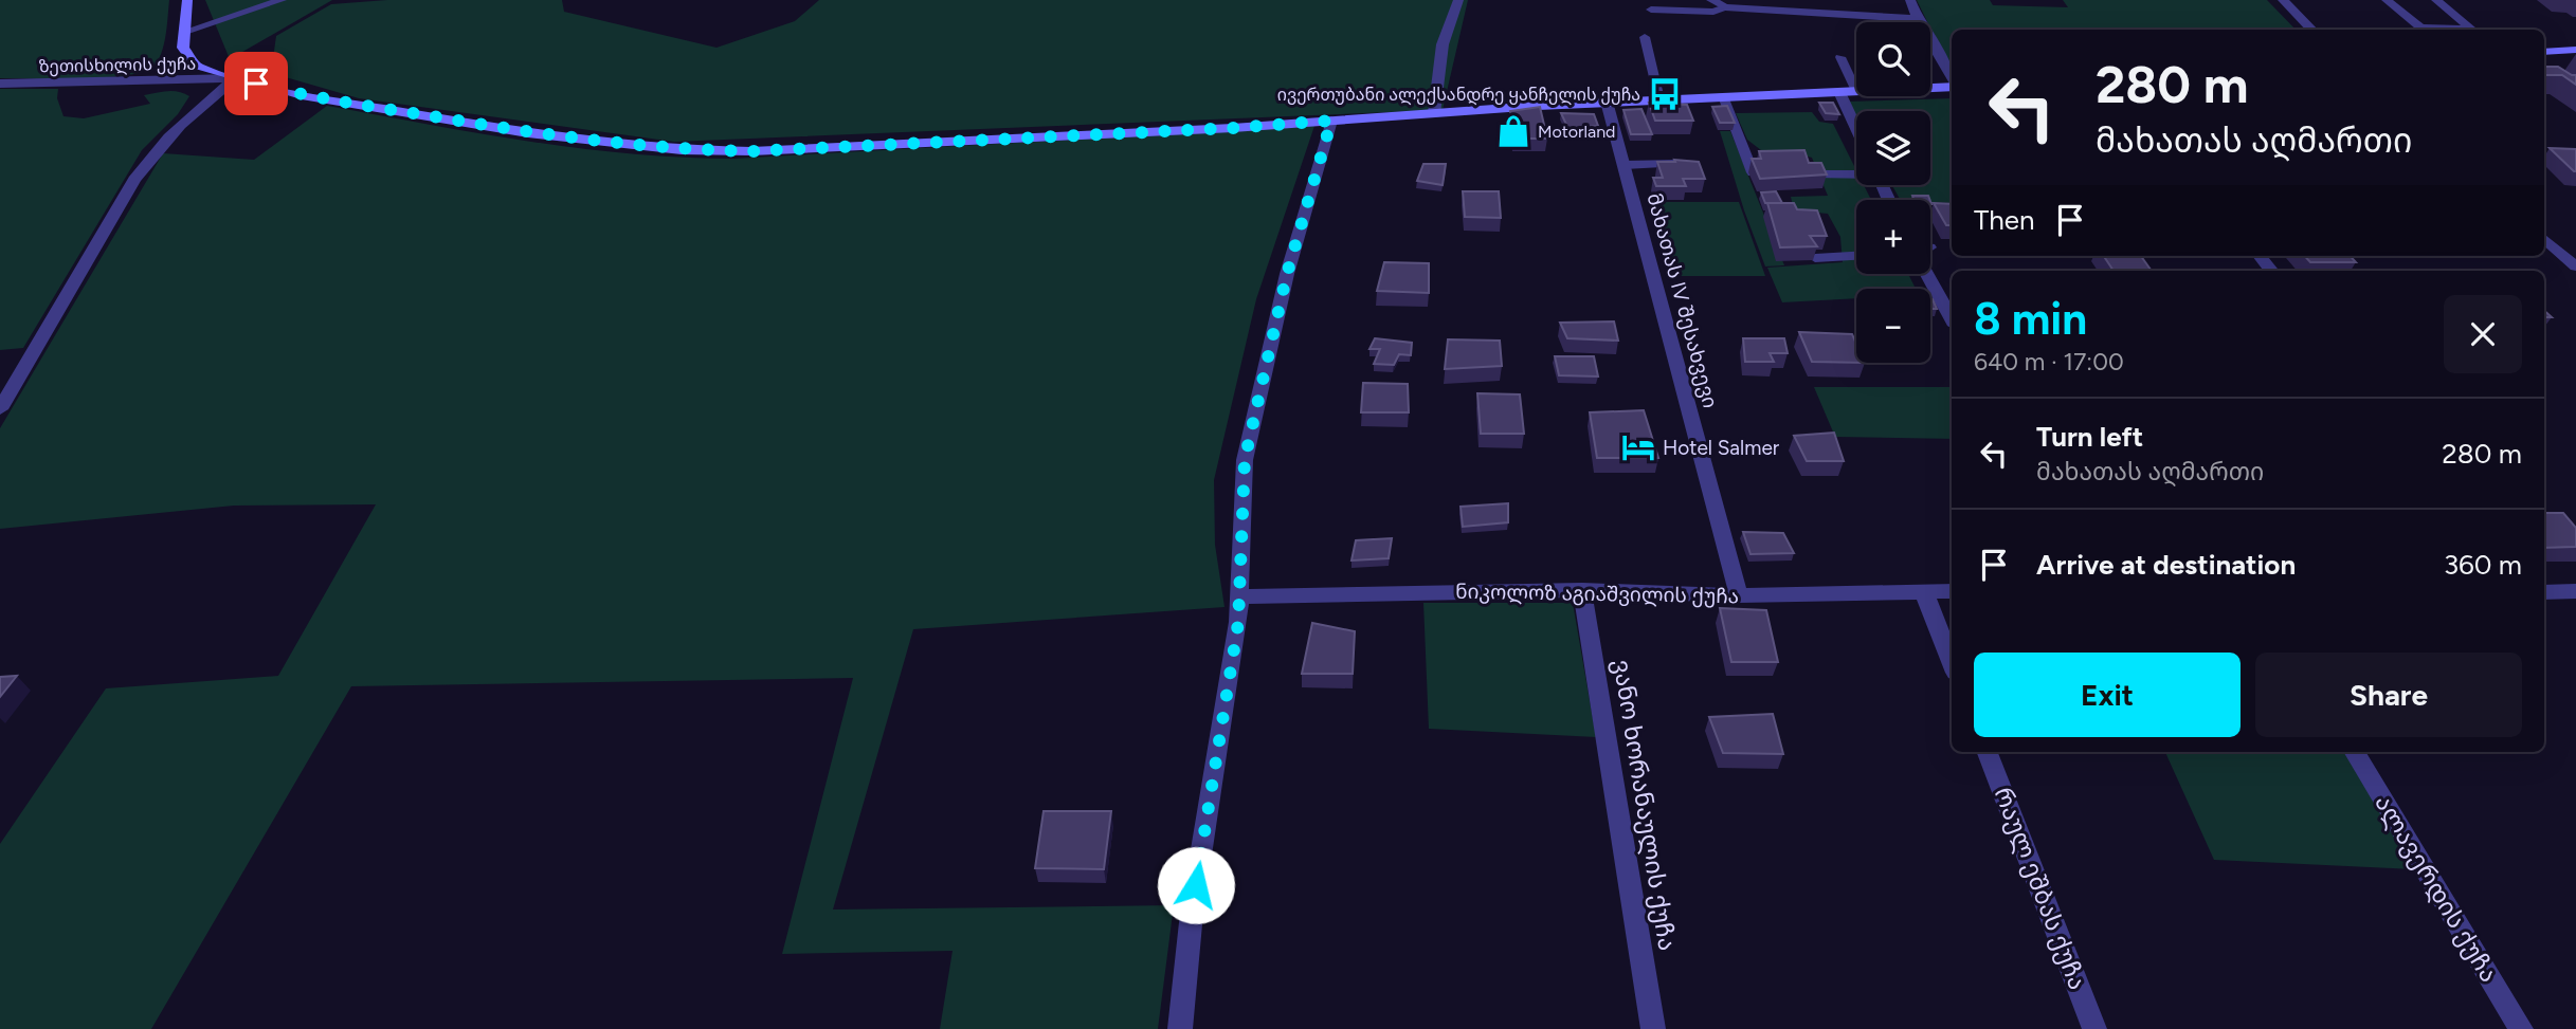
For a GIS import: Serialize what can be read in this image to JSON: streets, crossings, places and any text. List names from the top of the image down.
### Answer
{
  "streets": {
    "street": [
      "ზეთისხილის ქუჩა",
      "მახათას IV შესახვევი",
      "ნიკოლოზ აგიაშვილის ქუჩა",
      "ვანო ხორანაულის ქუჩა",
      "რაულ ეშბას ქუჩა",
      "ალავერდის ქუჩა"
    ]
  },
  "crossings": [
    ["მახათას IV შესახვევი", "ნიკოლოზ აგიაშვილის ქუჩა"],
    ["ნიკოლოზ აგიაშვილის ქუჩა", "ვანო ხორანაულის ქუჩა"]
  ],
  "places": {
    "bus stop": ["ივერთუბანი ალექსანდრე ყანჩელის ქუჩა"],
    "shop": ["Motorland"],
    "hotel": ["Hotel Salmer"]
  },
  "page": {
    "map_buttons": ["+", "−"],
    "turn": ["280 m", "მახათას აღმართი"],
    "then": "Then",
    "heading": ["8 min", "640 m · 17:00"],
    "list": [
      {
        "name": "Turn left",
        "note": "მახათას აღმართი",
        "value": "280 m"
      },
      {
        "name": "Arrive at destination",
        "value": "360 m"
      }
    ],
    "buttons": ["Exit", "Share"]
  }
}
